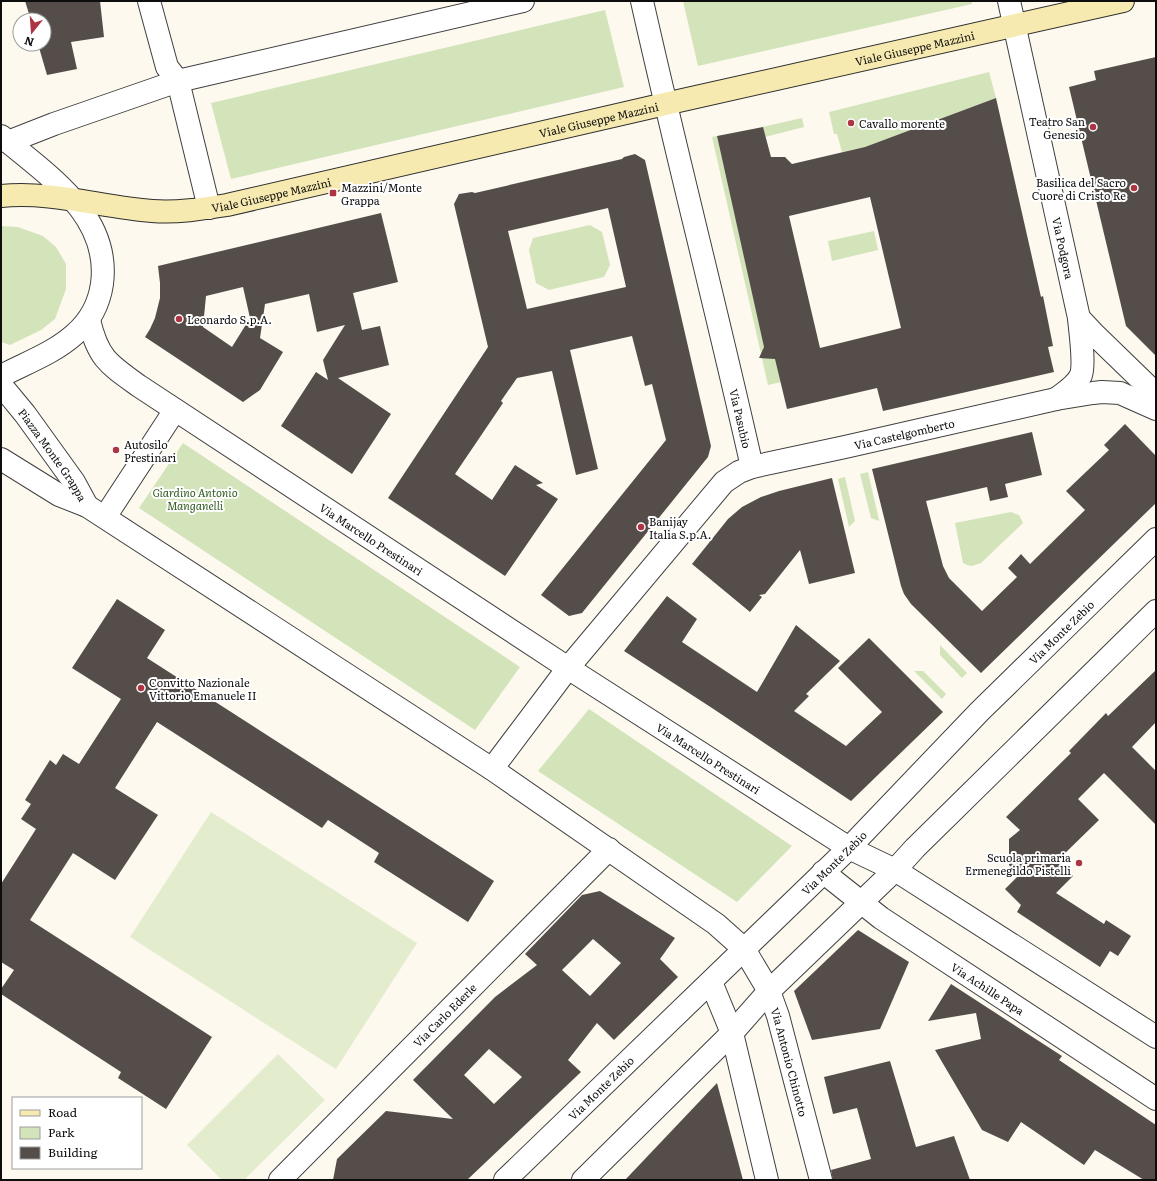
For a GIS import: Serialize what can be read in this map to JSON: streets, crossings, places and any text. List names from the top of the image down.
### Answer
{
  "streets": {
    "main road": ["Viale Giuseppe Mazzini"],
    "street": [
      "Via Podgora",
      "Via Pasubio",
      "Via Castelgomberto",
      "Piazza Monte Grappa",
      "Via Marcello Prestinari",
      "Via Monte Zebio",
      "Via Achille Papa",
      "Via Carlo Ederle",
      "Via Antonio Chinotto"
    ]
  },
  "crossings": [
    ["Viale Giuseppe Mazzini", "Via Podgora"],
    ["Viale Giuseppe Mazzini", "Via Pasubio"],
    ["Via Podgora", "Via Castelgomberto"],
    ["Via Pasubio", "Via Castelgomberto"],
    ["Via Marcello Prestinari", "Via Monte Zebio"],
    ["Via Monte Zebio", "Via Achille Papa"],
    ["Via Monte Zebio", "Via Antonio Chinotto"]
  ],
  "parks": ["Giardino Antonio Manganelli"],
  "places": {
    "other": [
      "Cavallo morente",
      "Teatro San Genesio",
      "Basilica del Sacro Cuore di Cristo Re",
      "Leonardo S.p.A.",
      "Autosilo Prestinari",
      "Banijay Italia S.p.A.",
      "Convitto Nazionale Vittorio Emanuele II",
      "Scuola primaria Ermenegildo Pistelli"
    ],
    "transit": ["Mazzini/Monte Grappa"]
  },
  "legend": ["Road", "Park", "Building"],
  "north": "bottom"
}
